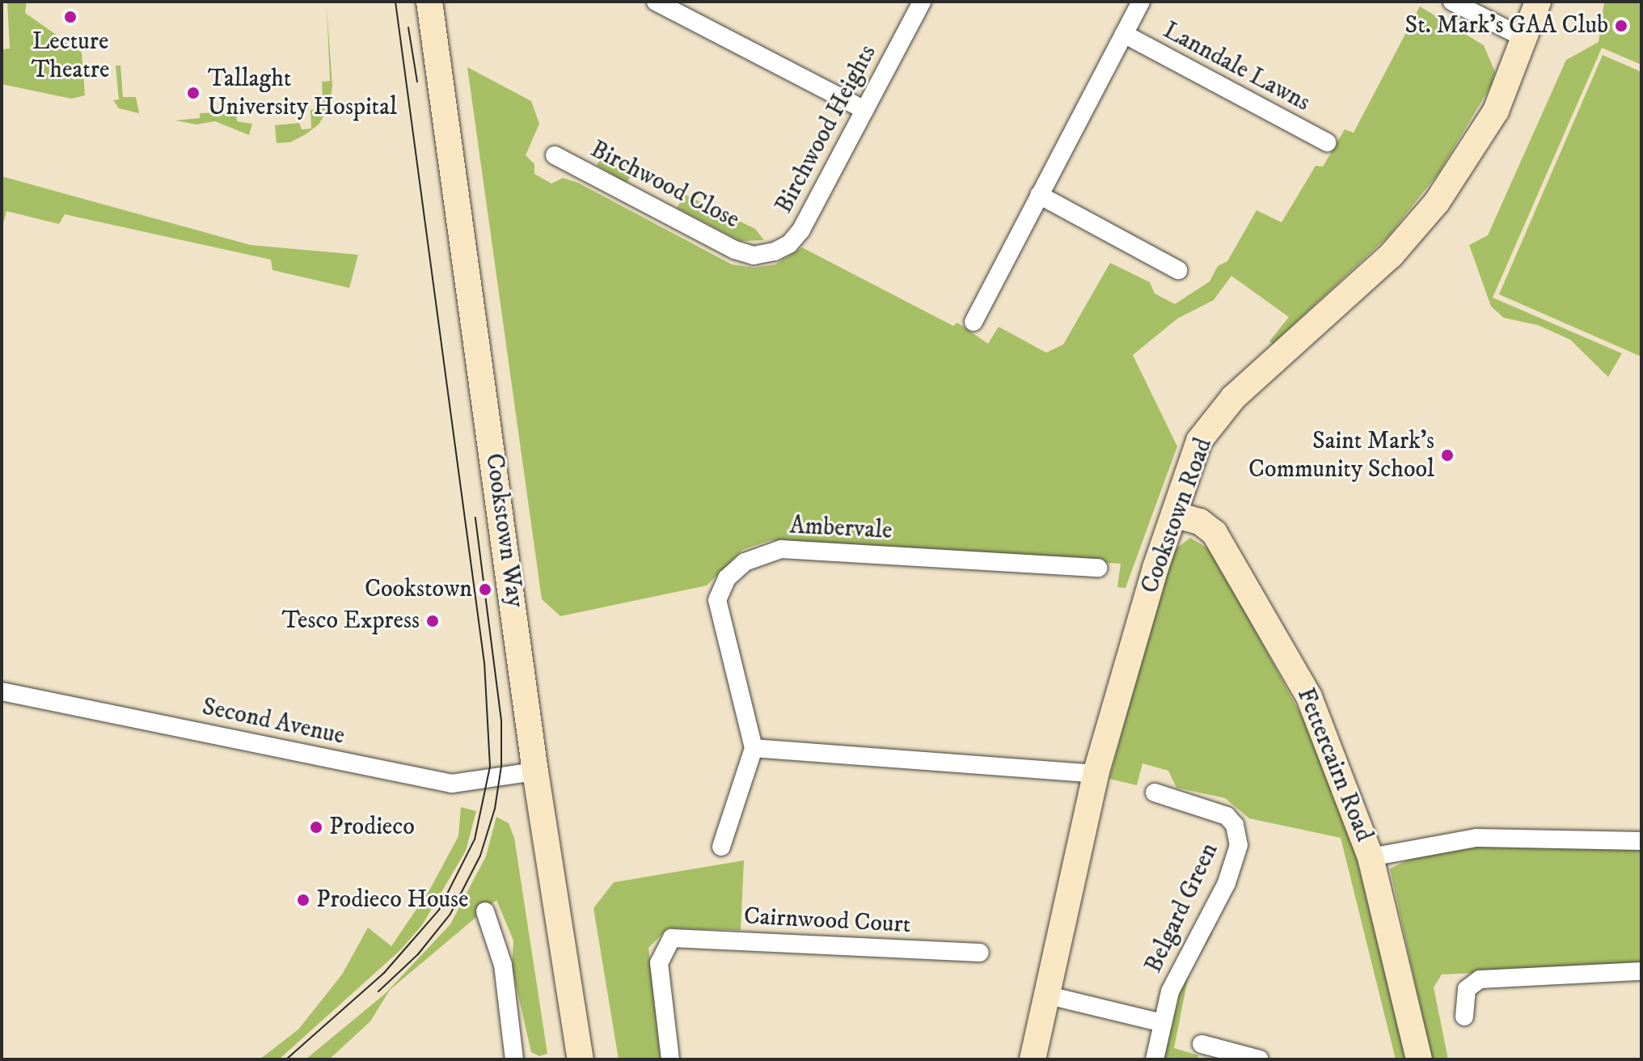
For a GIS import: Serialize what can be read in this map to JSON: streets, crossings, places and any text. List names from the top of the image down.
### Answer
{
  "streets": {
    "street": [
      "Lanndale Lawns",
      "Birchwood Heights",
      "Birchwood Close",
      "Cookstown Road",
      "Ambervale",
      "Cookstown Way",
      "Second Avenue",
      "Fettercairn Road",
      "Belgard Green",
      "Cairnwood Court"
    ]
  },
  "crossings": [
    ["Birchwood Heights", "Birchwood Close"],
    ["Cookstown Road", "Fettercairn Road"],
    ["Cookstown Way", "Second Avenue"]
  ],
  "places": [
    "Lecture Theatre",
    "St. Mark's GAA Club",
    "Tallaght University Hospital",
    "Saint Mark's Community School",
    "Cookstown",
    "Tesco Express",
    "Prodieco",
    "Prodieco House"
  ]
}
